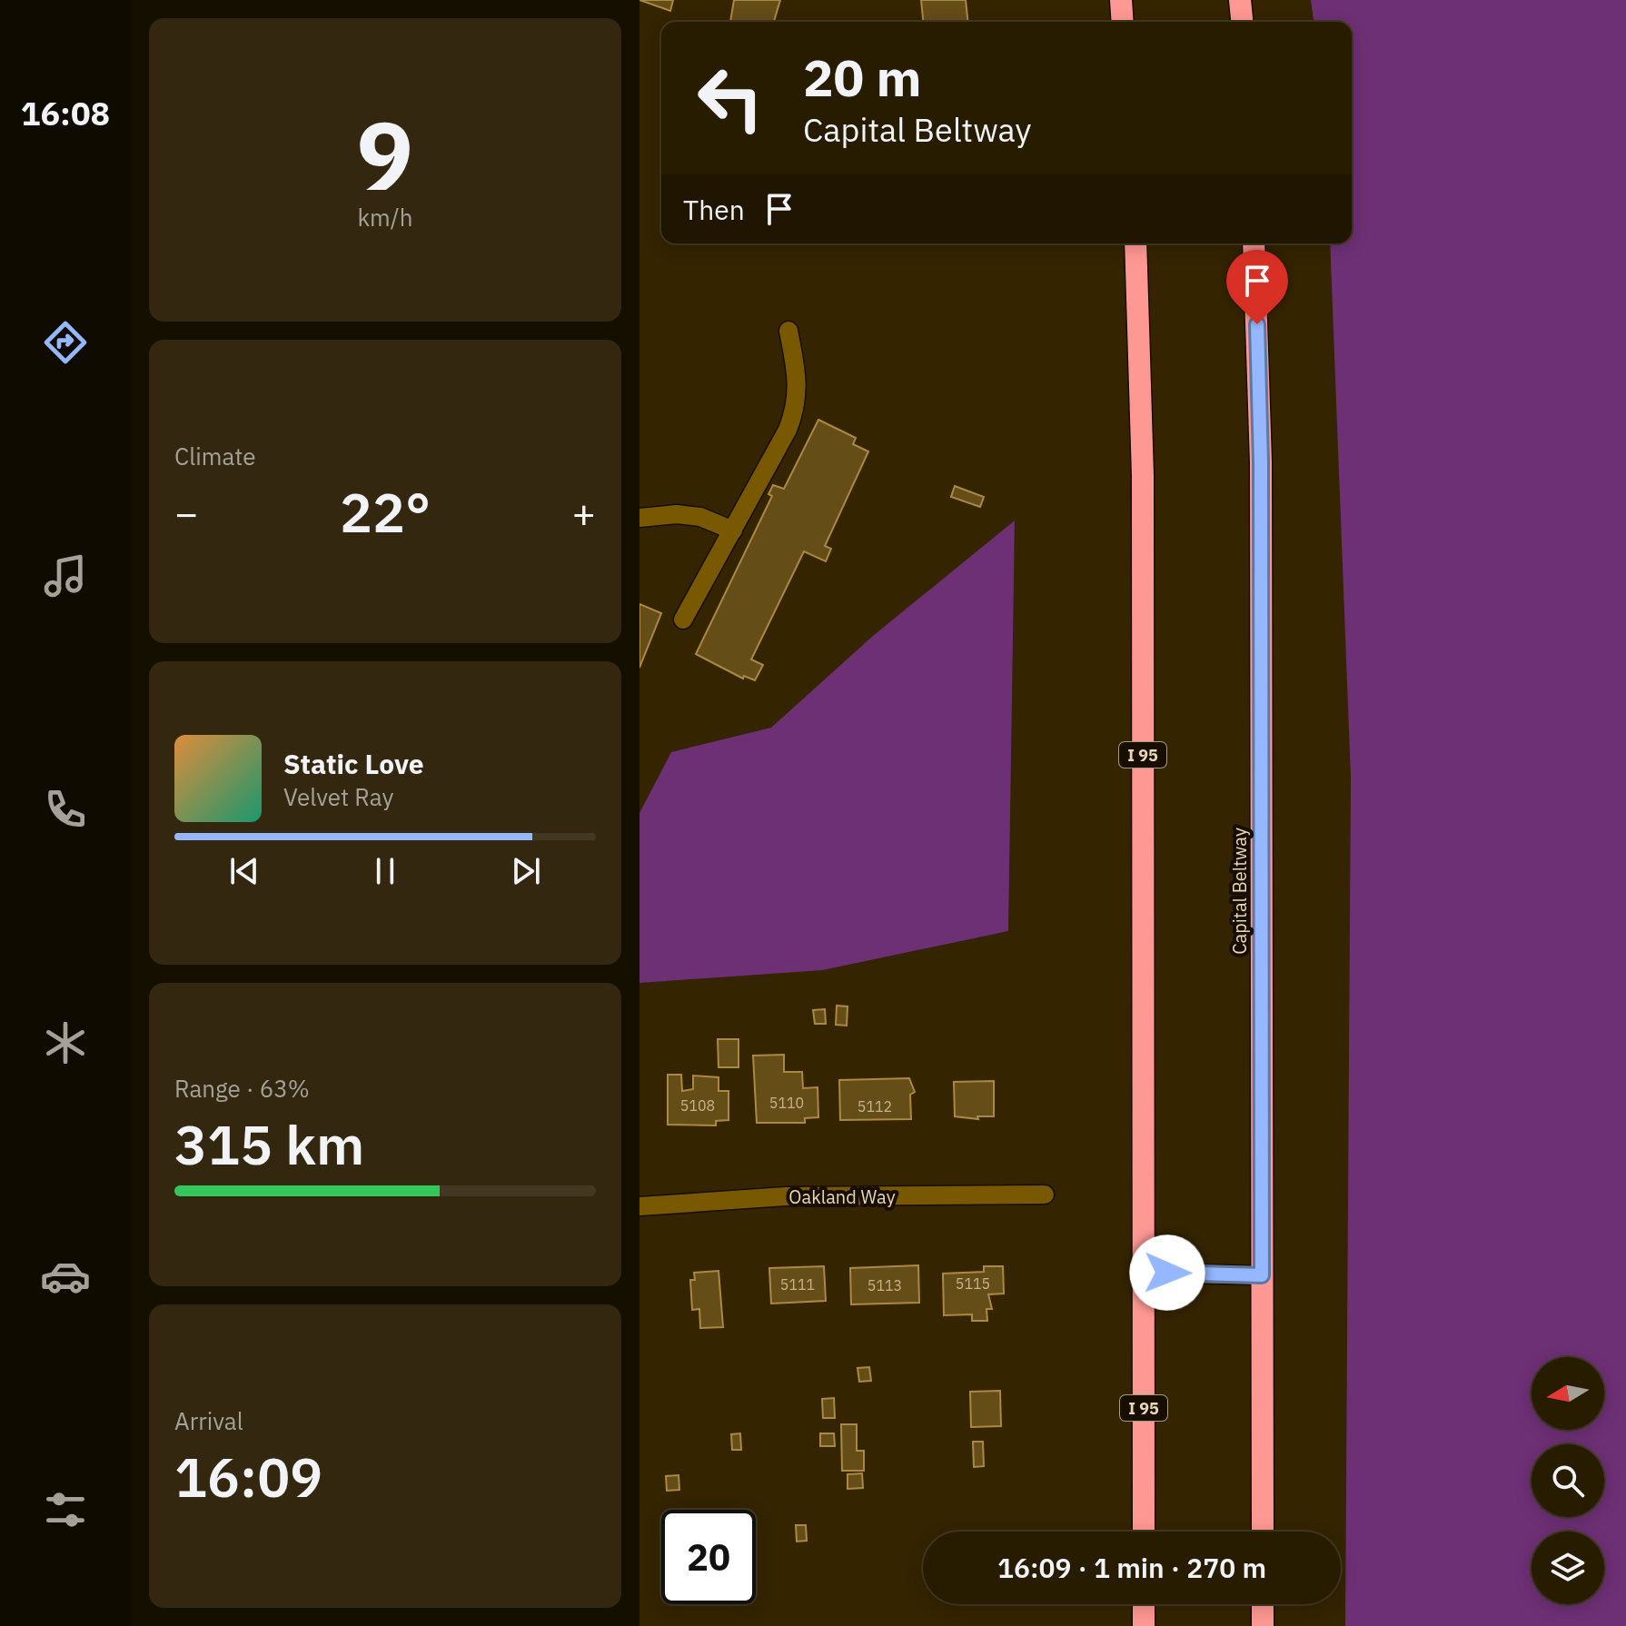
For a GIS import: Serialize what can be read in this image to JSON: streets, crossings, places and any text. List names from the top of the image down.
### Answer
{
  "streets": {
    "highway": ["I 95", "Capital Beltway"],
    "street": ["Oakland Way"]
  },
  "house_numbers": [
    "5110",
    "5108",
    "5112",
    "5115",
    "5111",
    "5113"
  ],
  "north": "left",
  "page": {
    "tabs": "16:08",
    "tile": [
      ["9", "km/h"],
      "Climate",
      ["Range · 63%", "315 km"],
      ["Arrival", "16:09"]
    ],
    "turn": ["20 m", "Capital Beltway"],
    "then": "Then",
    "heat": ["−", "22°", "+"],
    "song": ["Static Love", "Velvet Ray"],
    "limit": "20",
    "trip": "16:09 · 1 min · 270 m"
  }
}
